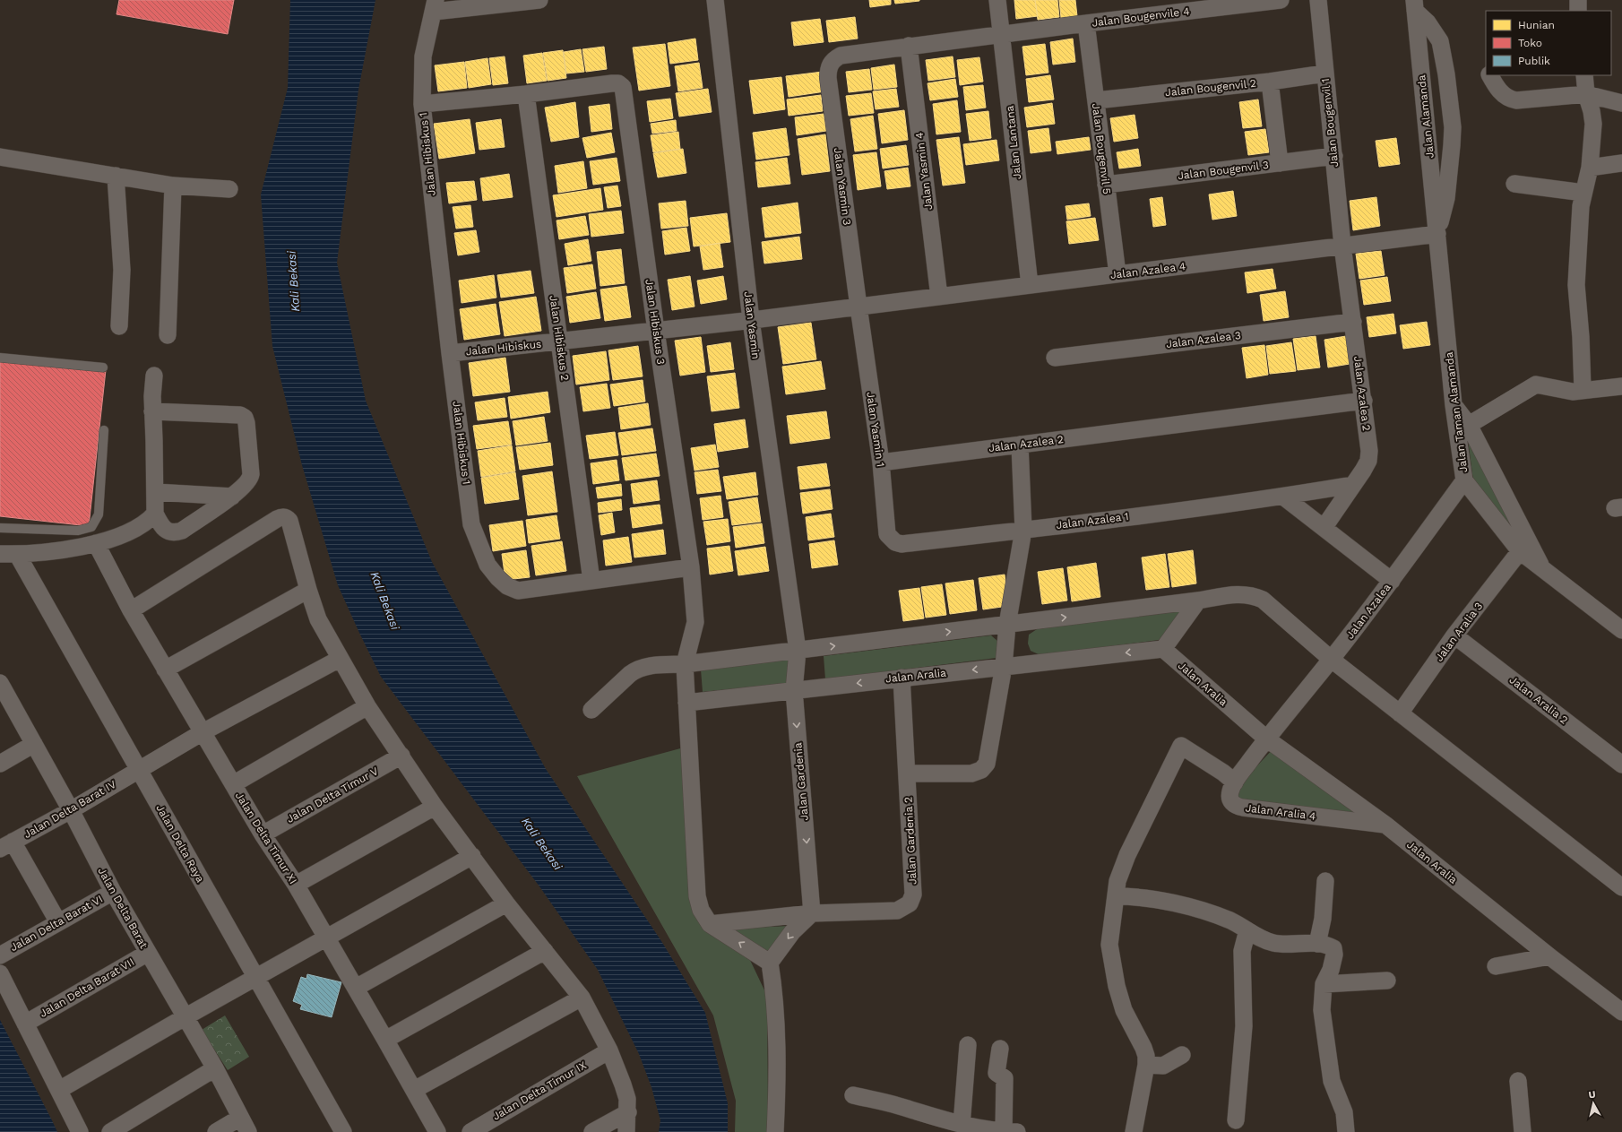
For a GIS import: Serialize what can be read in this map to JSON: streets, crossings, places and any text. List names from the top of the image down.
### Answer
{
  "streets": {
    "street": [
      "Jalan Bougenvile 4",
      "Jalan Bougenvil 2",
      "Jalan Alamanda",
      "Jalan Bougenvil 1",
      "Jalan Lantana",
      "Jalan Bougenvil 5",
      "Jalan Hibiskus 1",
      "Jalan Bougenvil 3",
      "Jalan Yasmin 4",
      "Jalan Yasmin 3",
      "Jalan Azalea 4",
      "Jalan Hibiskus 3",
      "Jalan Yasmin",
      "Jalan Hibiskus 2",
      "Jalan Azalea 3",
      "Jalan Hibiskus",
      "Jalan Azalea 2",
      "Jalan Taman Alamanda",
      "Jalan Yasmin 1",
      "Jalan Azalea 1",
      "Jalan Azalea",
      "Jalan Aralia 3",
      "Jalan Aralia",
      "Jalan Aralia 2",
      "Jalan Gardenia",
      "Jalan Delta Timur V",
      "Jalan Delta Barat IV",
      "Jalan Aralia 4",
      "Jalan Delta Timur XI",
      "Jalan Gardenia 2",
      "Jalan Delta Raya",
      "Jalan Delta Barat",
      "Jalan Delta Barat VI",
      "Jalan Delta Barat VII",
      "Jalan Delta Timur IX"
    ]
  },
  "crossings": [
    ["Jalan Bougenvile 4", "Jalan Lantana"],
    ["Jalan Bougenvile 4", "Jalan Bougenvil 5"],
    ["Jalan Bougenvile 4", "Jalan Yasmin 4"],
    ["Jalan Bougenvile 4", "Jalan Yasmin 3"],
    ["Jalan Bougenvil 2", "Jalan Bougenvil 1"],
    ["Jalan Bougenvil 2", "Jalan Bougenvil 5"],
    ["Jalan Bougenvil 2", "Jalan Bougenvil 3"],
    ["Jalan Alamanda", "Jalan Azalea 4"],
    ["Jalan Alamanda", "Jalan Taman Alamanda"],
    ["Jalan Bougenvil 1", "Jalan Azalea 4"],
    ["Jalan Bougenvil 1", "Jalan Azalea 2"],
    ["Jalan Lantana", "Jalan Azalea 4"],
    ["Jalan Bougenvil 5", "Jalan Bougenvil 3"],
    ["Jalan Bougenvil 5", "Jalan Azalea 4"],
    ["Jalan Hibiskus 1", "Jalan Hibiskus 3"],
    ["Jalan Hibiskus 1", "Jalan Hibiskus 2"],
    ["Jalan Hibiskus 1", "Jalan Hibiskus"],
    ["Jalan Yasmin 4", "Jalan Azalea 4"],
    ["Jalan Yasmin 3", "Jalan Azalea 4"],
    ["Jalan Yasmin 3", "Jalan Yasmin 1"],
    ["Jalan Azalea 4", "Jalan Yasmin"],
    ["Jalan Azalea 4", "Jalan Hibiskus"],
    ["Jalan Azalea 4", "Jalan Azalea 2"],
    ["Jalan Azalea 4", "Jalan Taman Alamanda"],
    ["Jalan Azalea 4", "Jalan Yasmin 1"],
    ["Jalan Hibiskus 3", "Jalan Hibiskus 2"],
    ["Jalan Hibiskus 3", "Jalan Hibiskus"],
    ["Jalan Hibiskus 3", "Jalan Aralia"],
    ["Jalan Hibiskus 3", "Jalan Gardenia 2"],
    ["Jalan Yasmin", "Jalan Hibiskus"],
    ["Jalan Yasmin", "Jalan Gardenia"],
    ["Jalan Hibiskus 2", "Jalan Hibiskus"],
    ["Jalan Azalea 3", "Jalan Azalea 2"],
    ["Jalan Azalea 2", "Jalan Yasmin 1"],
    ["Jalan Azalea 2", "Jalan Azalea 1"],
    ["Jalan Taman Alamanda", "Jalan Azalea"],
    ["Jalan Taman Alamanda", "Jalan Aralia 3"],
    ["Jalan Yasmin 1", "Jalan Azalea 1"],
    ["Jalan Azalea", "Jalan Aralia"],
    ["Jalan Azalea", "Jalan Aralia 4"],
    ["Jalan Aralia 3", "Jalan Aralia 2"],
    ["Jalan Aralia", "Jalan Gardenia"],
    ["Jalan Aralia", "Jalan Aralia 4"],
    ["Jalan Aralia", "Jalan Gardenia 2"],
    ["Jalan Gardenia", "Jalan Gardenia 2"],
    ["Jalan Delta Timur V", "Jalan Delta Timur XI"],
    ["Jalan Delta Barat IV", "Jalan Delta Timur XI"],
    ["Jalan Delta Barat IV", "Jalan Delta Raya"],
    ["Jalan Delta Barat IV", "Jalan Delta Barat"],
    ["Jalan Delta Barat", "Jalan Delta Barat VI"],
    ["Jalan Delta Barat", "Jalan Delta Barat VII"]
  ],
  "one_way": ["Jalan Gardenia"],
  "water": ["Kali Bekasi"],
  "legend": ["Hunian", "Toko", "Publik"],
  "north": "top"
}
